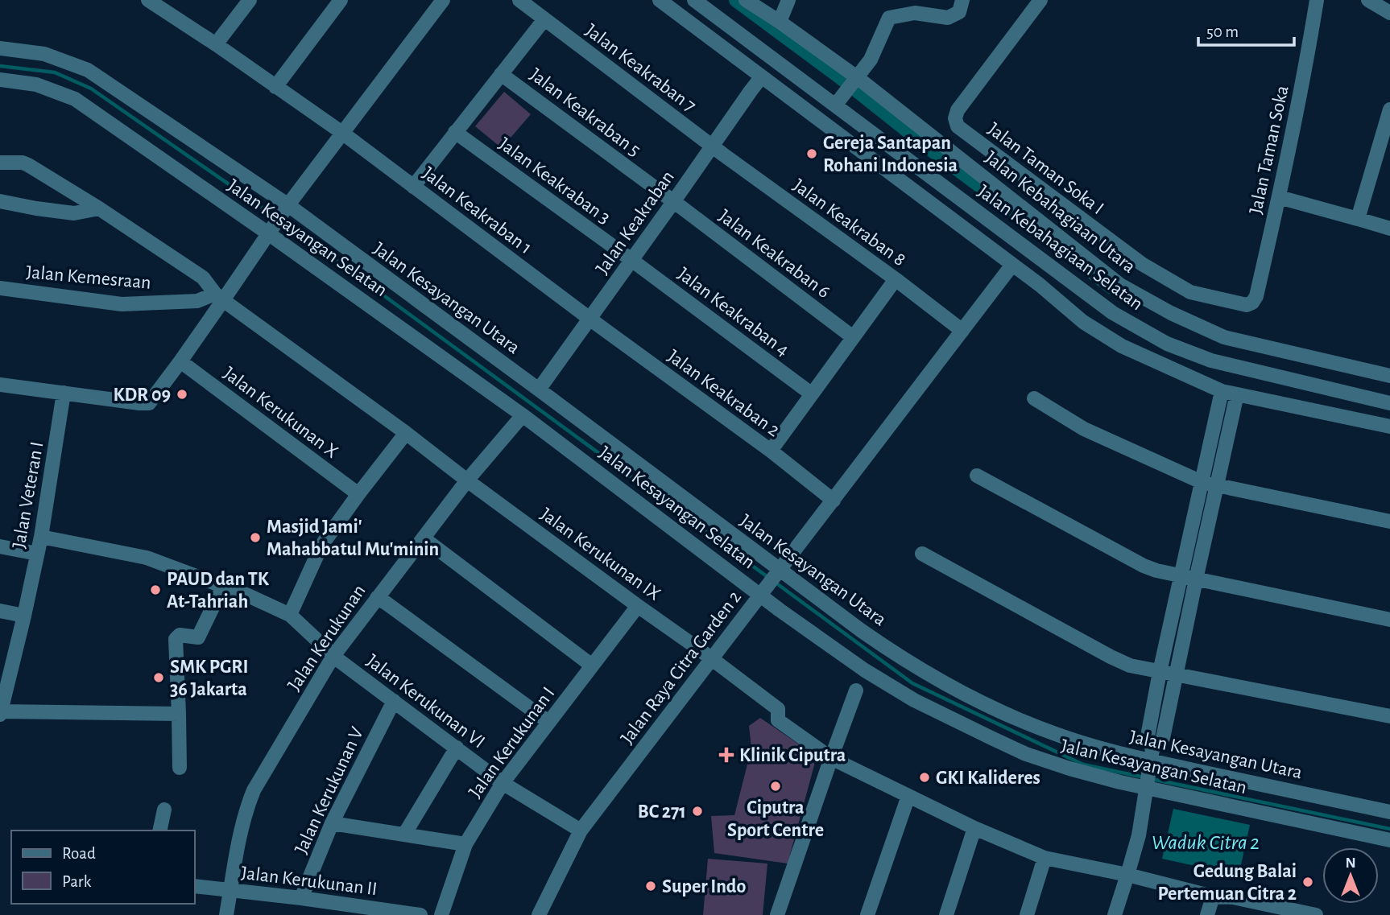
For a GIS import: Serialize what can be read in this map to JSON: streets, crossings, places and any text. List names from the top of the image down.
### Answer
{
  "streets": {
    "street": [
      "Jalan Keakraban 7",
      "Jalan Keakraban 5",
      "Jalan Taman Soka",
      "Jalan Taman Soka I",
      "Jalan Keakraban 3",
      "Jalan Keakraban 1",
      "Jalan Kebahagiaan Utara",
      "Jalan Keakraban",
      "Jalan Keakraban 8",
      "Jalan Kesayangan Selatan",
      "Jalan Kebahagiaan Selatan",
      "Jalan Keakraban 6",
      "Jalan Kemesraan",
      "Jalan Kesayangan Utara",
      "Jalan Keakraban 4",
      "Jalan Keakraban 2",
      "Jalan Kerukunan X",
      "Jalan Veteran I",
      "Jalan Kerukunan IX",
      "Jalan Kerukunan",
      "Jalan Raya Citra Garden 2",
      "Jalan Kerukunan VI",
      "Jalan Kerukunan I",
      "Jalan Kerukunan V",
      "Jalan Kerukunan II"
    ]
  },
  "crossings": [
    ["Jalan Keakraban 7", "Jalan Keakraban"],
    ["Jalan Keakraban 7", "Jalan Keakraban 8"],
    ["Jalan Keakraban 5", "Jalan Keakraban"],
    ["Jalan Keakraban 5", "Jalan Keakraban 6"],
    ["Jalan Taman Soka", "Jalan Taman Soka I"],
    ["Jalan Keakraban 3", "Jalan Keakraban"],
    ["Jalan Keakraban 3", "Jalan Keakraban 4"],
    ["Jalan Keakraban 1", "Jalan Keakraban"],
    ["Jalan Keakraban 1", "Jalan Keakraban 2"],
    ["Jalan Keakraban", "Jalan Keakraban 8"],
    ["Jalan Keakraban", "Jalan Keakraban 6"],
    ["Jalan Keakraban", "Jalan Kesayangan Utara"],
    ["Jalan Keakraban", "Jalan Keakraban 4"],
    ["Jalan Keakraban", "Jalan Keakraban 2"],
    ["Jalan Keakraban 8", "Jalan Raya Citra Garden 2"],
    ["Jalan Kesayangan Selatan", "Jalan Kerukunan"],
    ["Jalan Kesayangan Selatan", "Jalan Raya Citra Garden 2"],
    ["Jalan Kemesraan", "Jalan Kerukunan IX"],
    ["Jalan Kesayangan Utara", "Jalan Raya Citra Garden 2"],
    ["Jalan Keakraban 2", "Jalan Raya Citra Garden 2"],
    ["Jalan Veteran I", "Jalan Kerukunan VI"],
    ["Jalan Kerukunan IX", "Jalan Kerukunan"],
    ["Jalan Kerukunan IX", "Jalan Raya Citra Garden 2"],
    ["Jalan Kerukunan IX", "Jalan Kerukunan I"],
    ["Jalan Kerukunan", "Jalan Kerukunan VI"],
    ["Jalan Kerukunan", "Jalan Kerukunan II"],
    ["Jalan Raya Citra Garden 2", "Jalan Kerukunan VI"],
    ["Jalan Kerukunan VI", "Jalan Kerukunan I"],
    ["Jalan Kerukunan VI", "Jalan Kerukunan V"],
    ["Jalan Kerukunan V", "Jalan Kerukunan II"]
  ],
  "water": ["Waduk Citra 2"],
  "places": {
    "other": [
      "Gereja Santapan Rohani Indonesia",
      "KDR 09",
      "Masjid Jami' Mahabbatul Mu'minin",
      "PAUD dan TK At-Tahriah",
      "SMK PGRI 36 Jakarta",
      "GKI Kalideres",
      "Ciputra Sport Centre",
      "BC 271",
      "Gedung Balai Pertemuan Citra 2",
      "Super Indo"
    ],
    "health": ["Klinik Ciputra"]
  },
  "legend": ["Road", "Park"],
  "scale_bar": "50 m",
  "north": "top"
}
